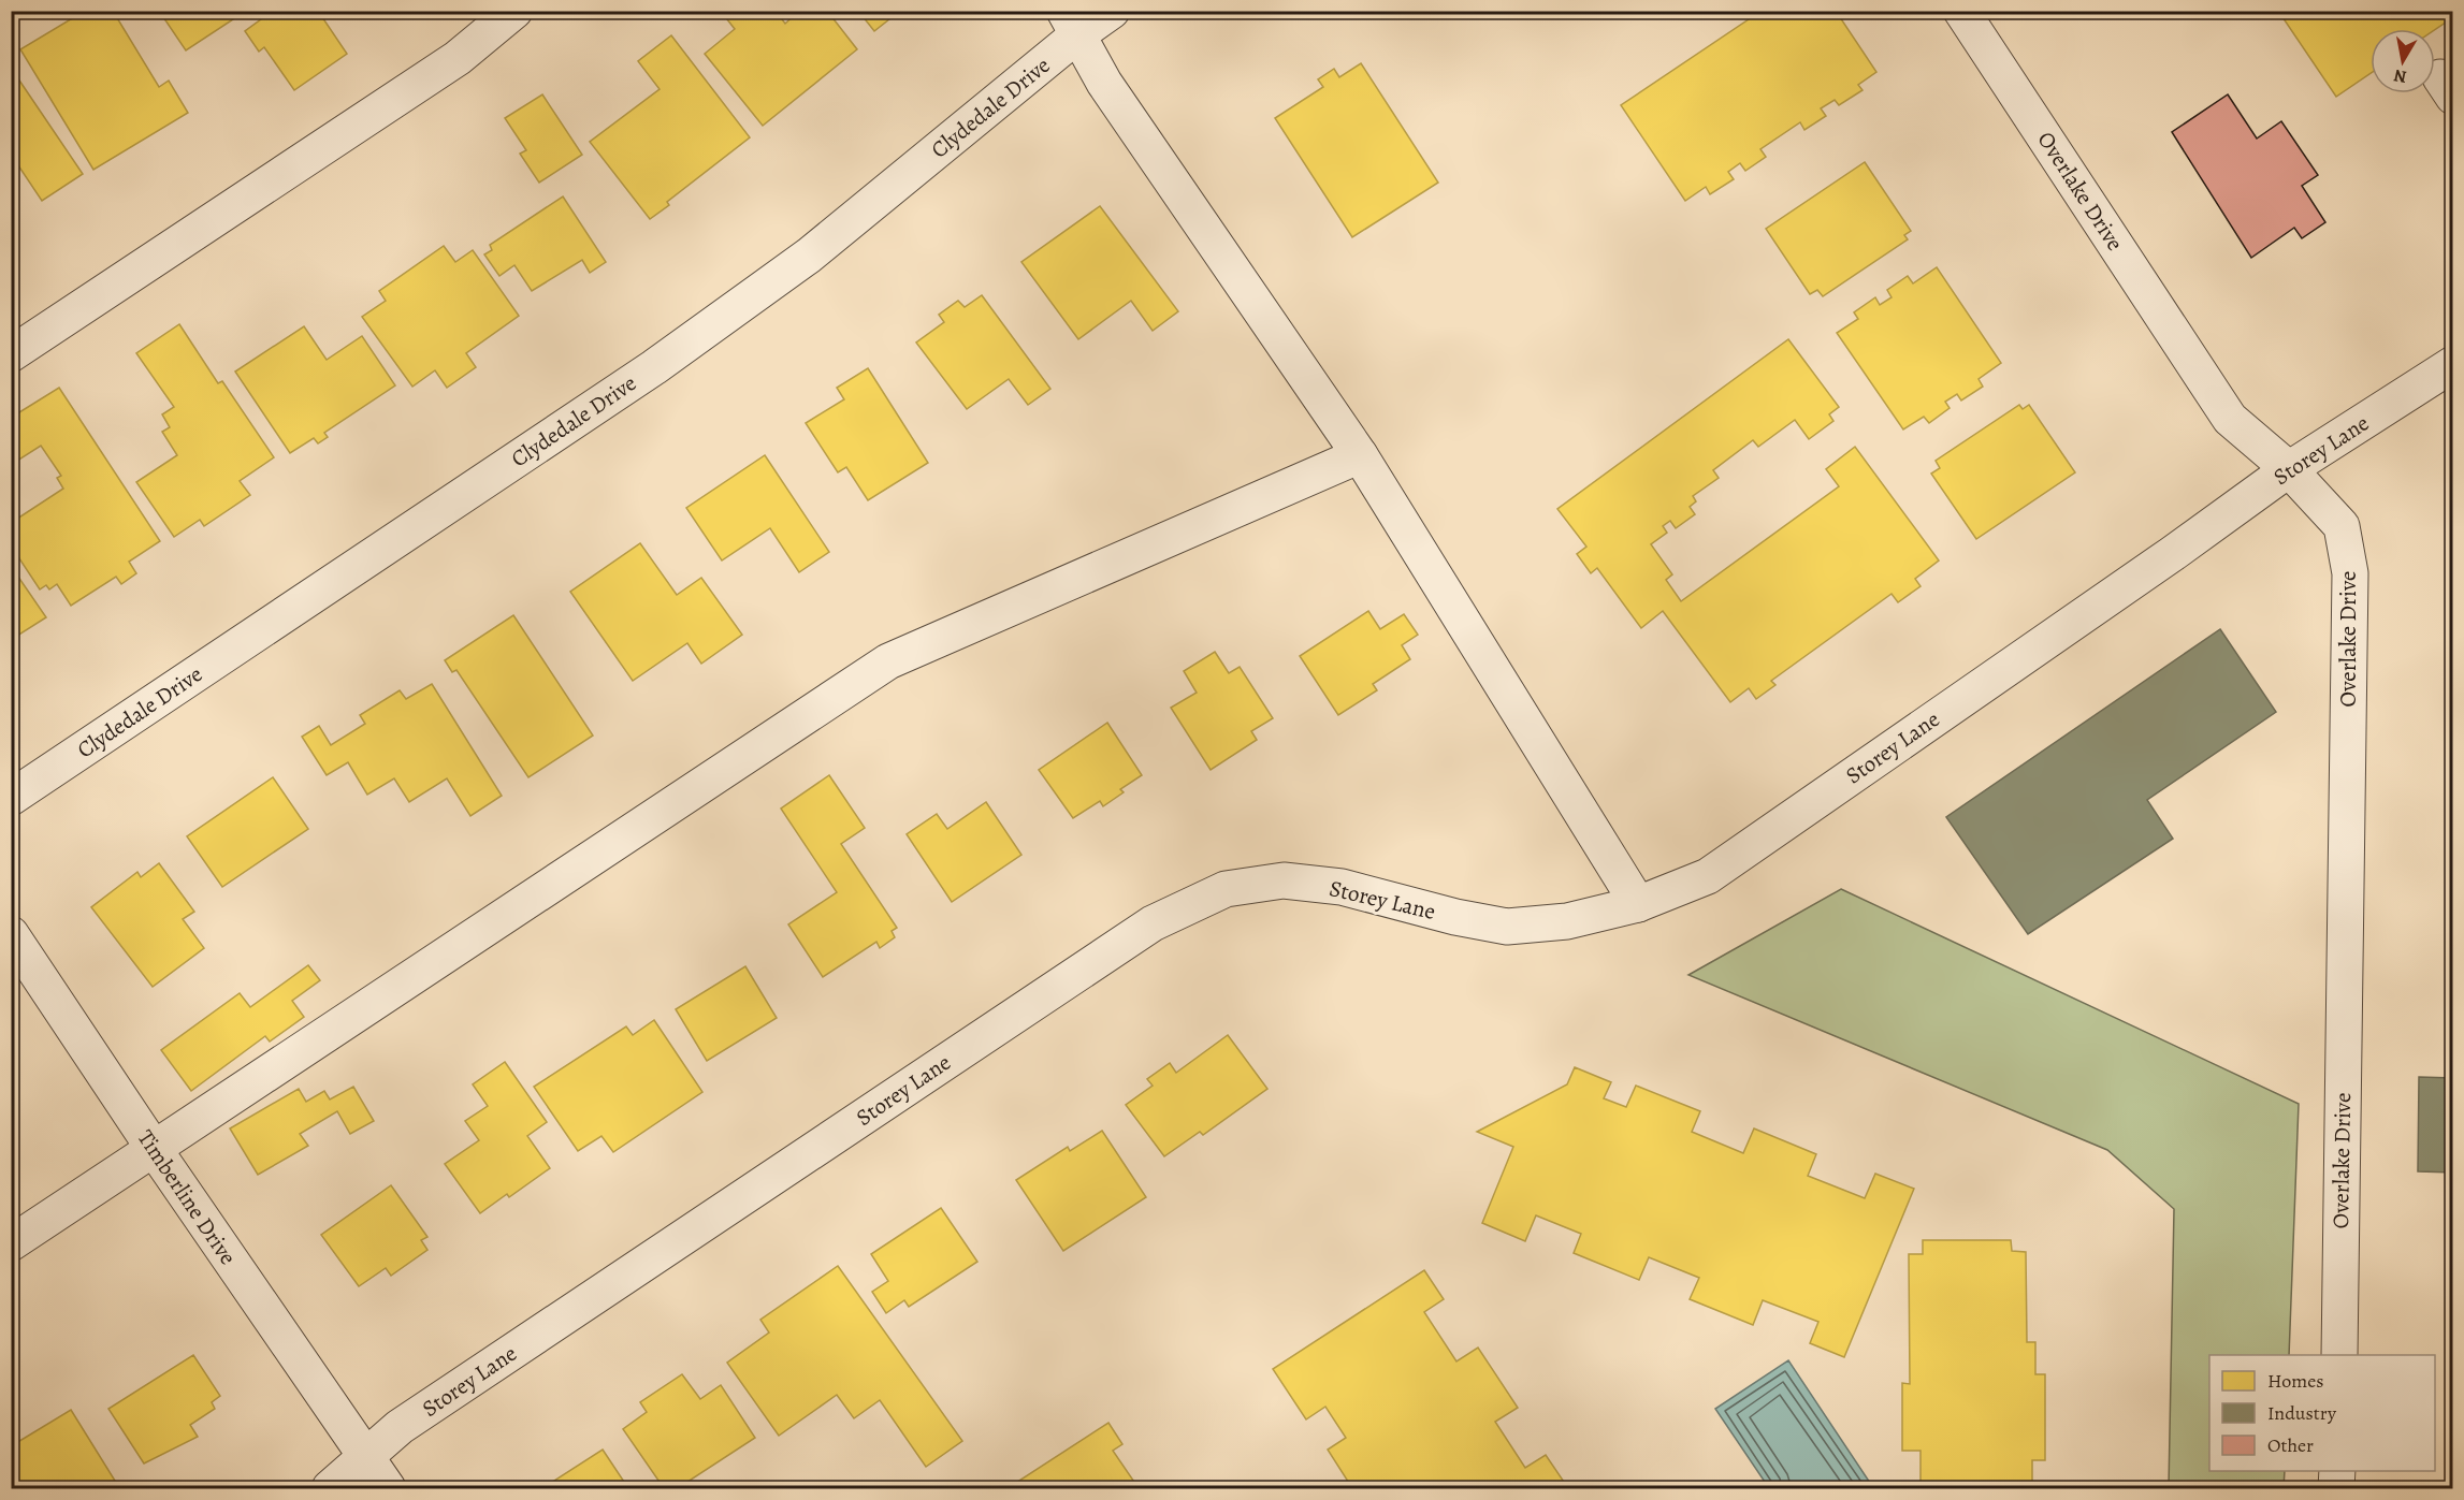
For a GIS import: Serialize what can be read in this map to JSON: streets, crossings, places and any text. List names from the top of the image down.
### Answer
{
  "streets": {
    "street": [
      "Clydedale Drive",
      "Overlake Drive",
      "Storey Lane",
      "Timberline Drive"
    ]
  },
  "crossings": [
    ["Overlake Drive", "Storey Lane"],
    ["Storey Lane", "Timberline Drive"]
  ],
  "legend": ["Homes", "Industry", "Other"],
  "north": "bottom"
}
